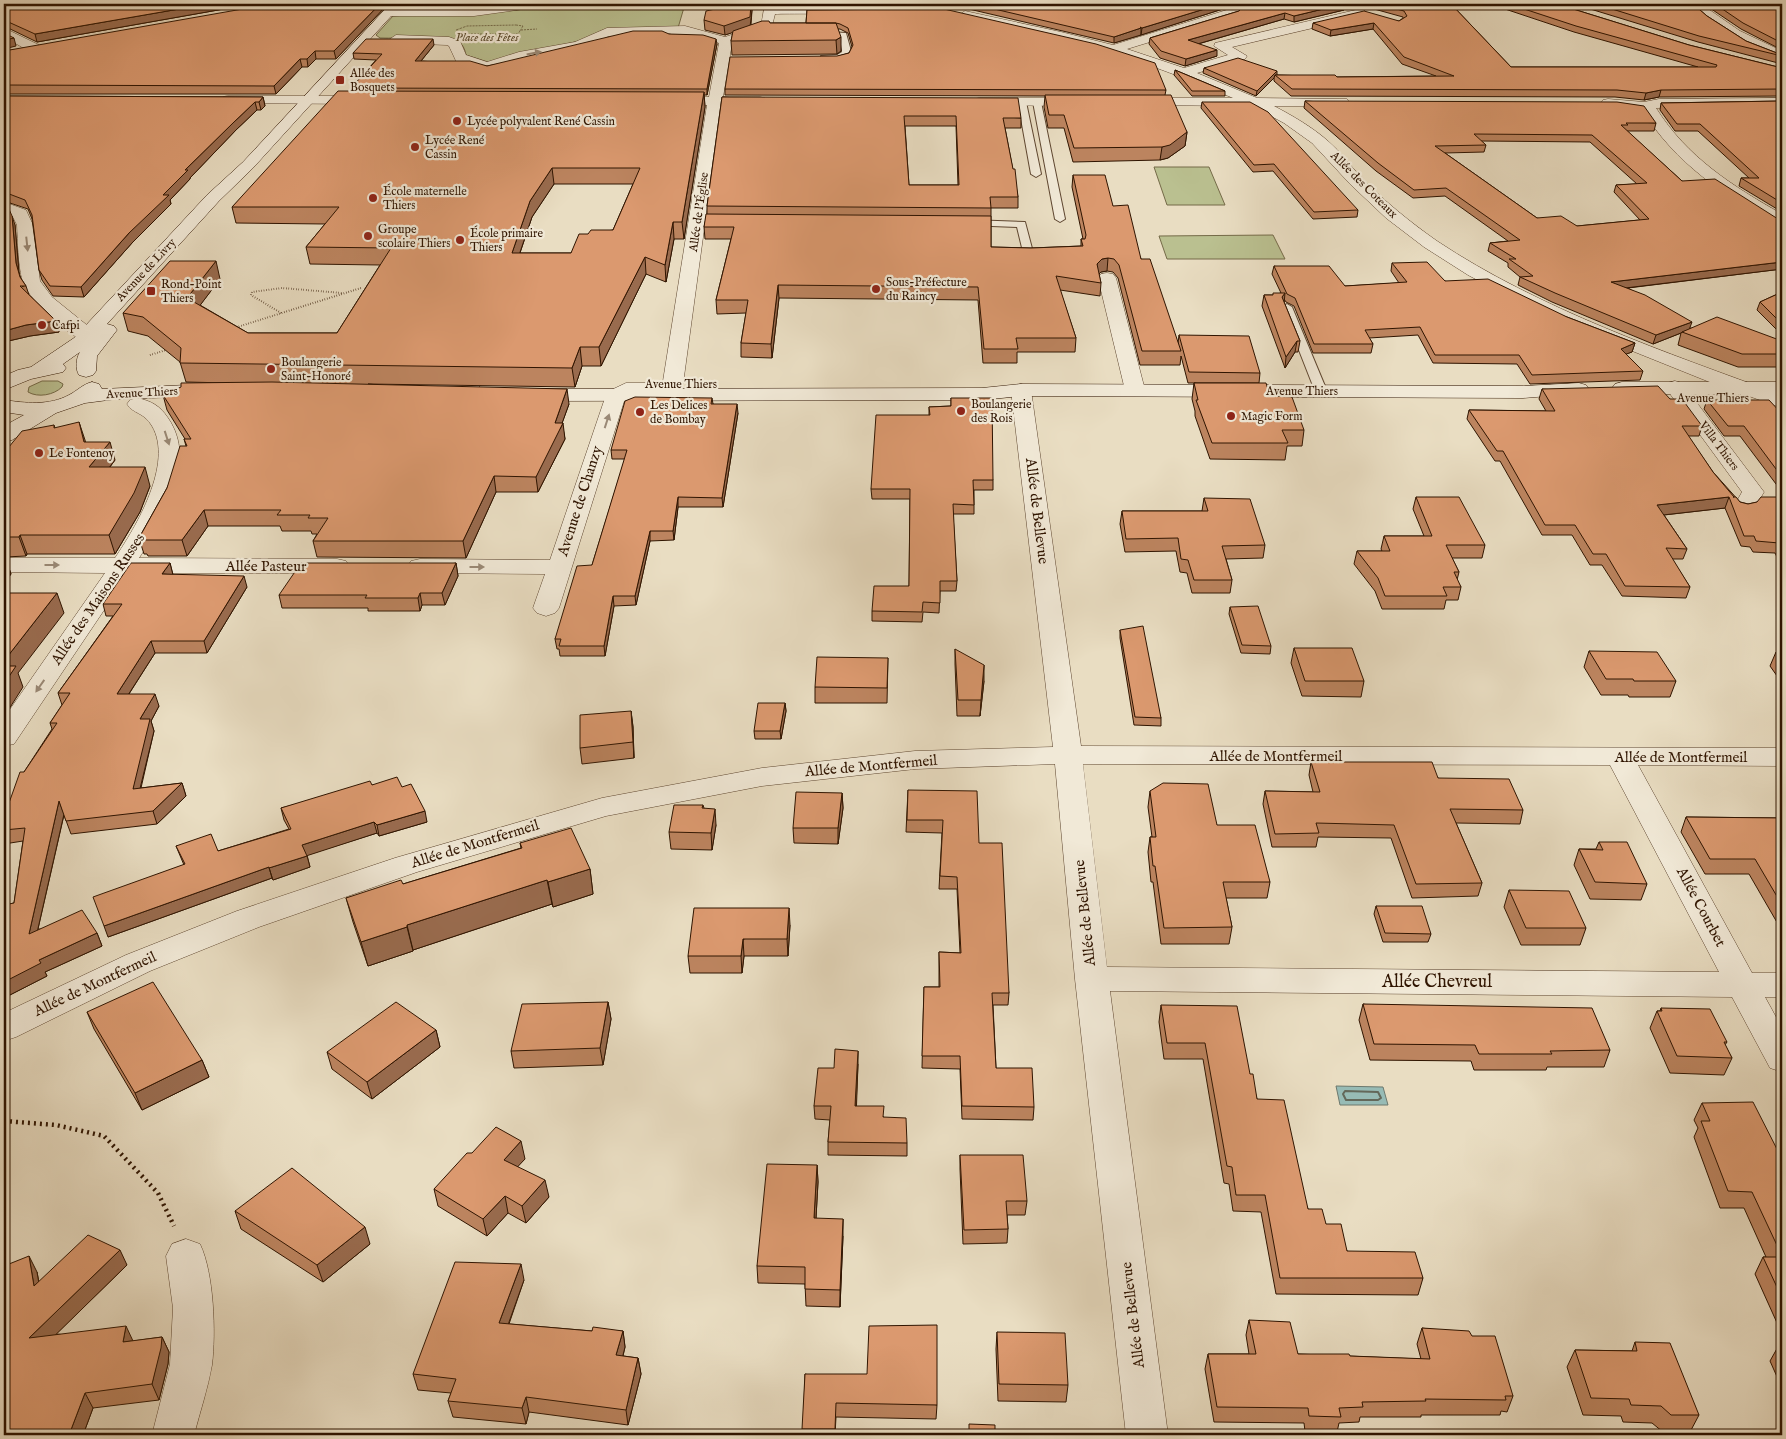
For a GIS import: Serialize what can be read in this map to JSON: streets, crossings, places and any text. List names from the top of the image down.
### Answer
{
  "streets": {
    "street": [
      "Allée des Coteaux",
      "Allée de l'Église",
      "Avenue de Livry",
      "Avenue Thiers",
      "Villa Thiers",
      "Avenue de Chanzy",
      "Allée de Bellevue",
      "Allée Pasteur",
      "Allée des Maisons Russes",
      "Allée de Montfermeil",
      "Allée Courbet",
      "Allée Chevreul"
    ]
  },
  "crossings": [
    ["Allée des Coteaux", "Avenue Thiers"],
    ["Allée de l'Église", "Avenue Thiers"],
    ["Avenue de Livry", "Avenue Thiers"],
    ["Avenue Thiers", "Villa Thiers"],
    ["Avenue Thiers", "Avenue de Chanzy"],
    ["Avenue Thiers", "Allée de Bellevue"],
    ["Allée de Bellevue", "Allée de Montfermeil"],
    ["Allée de Bellevue", "Allée Chevreul"],
    ["Allée Pasteur", "Allée des Maisons Russes"],
    ["Allée de Montfermeil", "Allée Courbet"],
    ["Allée Courbet", "Allée Chevreul"]
  ],
  "one_way": ["Avenue de Chanzy", "Allée des Maisons Russes"],
  "parks": ["Place des Fêtes"],
  "places": {
    "transit": ["Allée des Bosquets", "Rond-Point Thiers"],
    "other": [
      "Lycée polyvalent René Cassin",
      "Lycée René Cassin",
      "École maternelle Thiers",
      "Groupe scolaire Thiers",
      "École primaire Thiers",
      "Sous-Préfecture du Raincy",
      "Cafpi",
      "Boulangerie Saint-Honoré",
      "Boulangerie des Rois",
      "Les Delices de Bombay",
      "Magic Form",
      "Le Fontenoy"
    ]
  }
}
